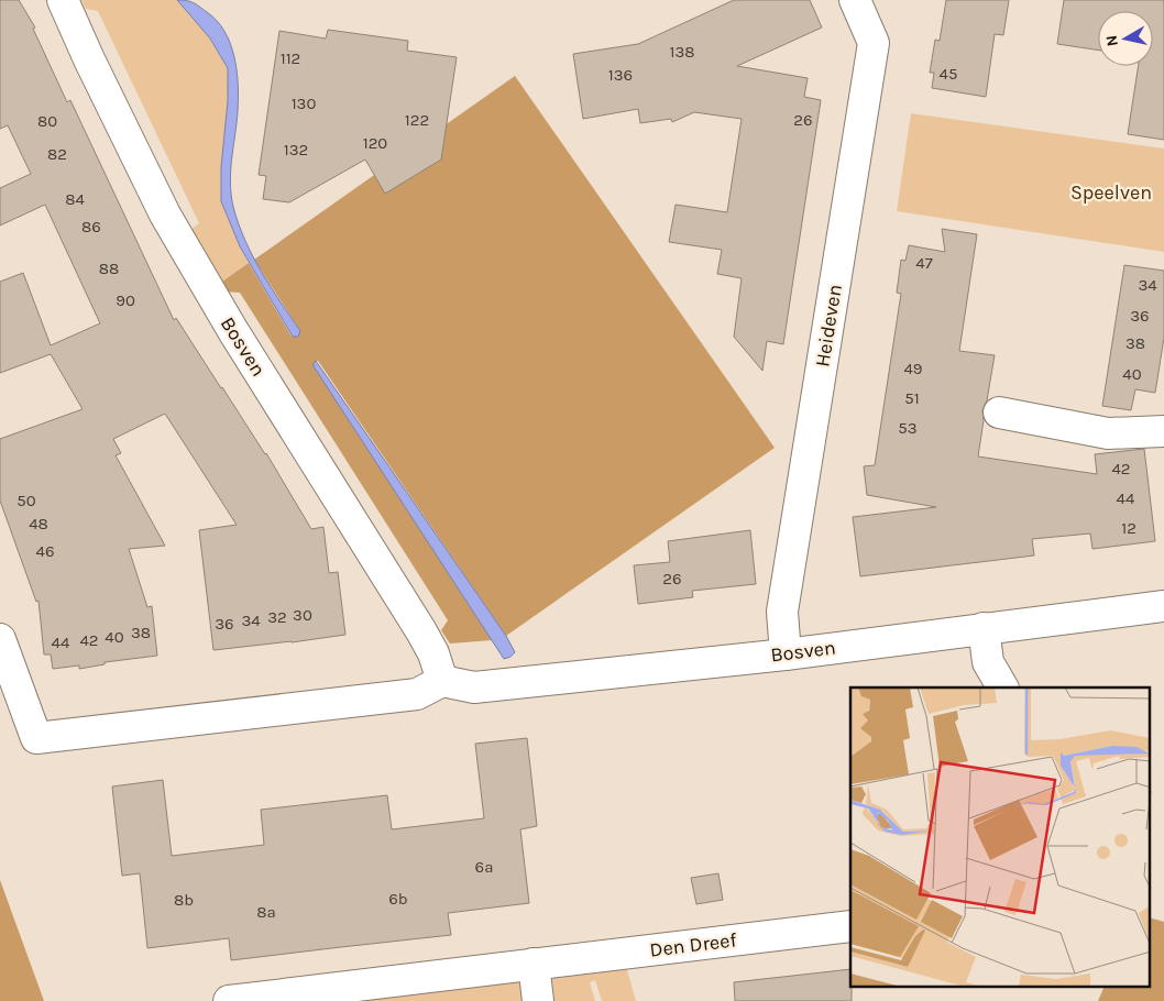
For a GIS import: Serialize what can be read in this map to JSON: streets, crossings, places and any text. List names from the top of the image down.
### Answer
{
  "streets": {
    "street": ["Heideven", "Bosven", "Den Dreef"]
  },
  "crossings": [
    ["Heideven", "Bosven"]
  ],
  "parks": ["Speelven"],
  "house_numbers": [
    "138",
    "112",
    "45",
    "136",
    "130",
    "122",
    "26",
    "80",
    "120",
    "132",
    "82",
    "84",
    "86",
    "47",
    "88",
    "34",
    "90",
    "36",
    "38",
    "49",
    "40",
    "51",
    "53",
    "42",
    "44",
    "50",
    "48",
    "12",
    "46",
    "26",
    "30",
    "32",
    "34",
    "36",
    "38",
    "40",
    "42",
    "44",
    "6a",
    "6b",
    "8b",
    "8a"
  ],
  "north": "left"
}
